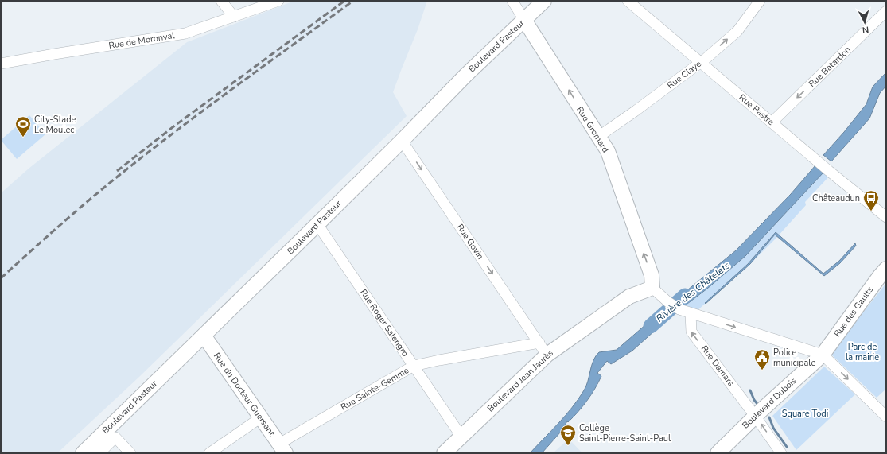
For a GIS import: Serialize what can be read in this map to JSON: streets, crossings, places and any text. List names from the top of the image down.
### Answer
{
  "streets": {
    "street": [
      "Rue de Moronval",
      "Boulevard Pasteur",
      "Rue Batardon",
      "Rue Claye",
      "Rue Pastre",
      "Rue Gromard",
      "Rue Govin",
      "Rue des Gaults",
      "Rue Roger Salengro",
      "Rue Damars",
      "Boulevard Jean Jaurès",
      "Rue Sainte-Gemme",
      "Rue du Docteur Guersant",
      "Boulevard Dubois"
    ]
  },
  "crossings": [
    ["Boulevard Pasteur", "Rue Gromard"],
    ["Boulevard Pasteur", "Rue Govin"],
    ["Boulevard Pasteur", "Rue Roger Salengro"],
    ["Boulevard Pasteur", "Rue du Docteur Guersant"],
    ["Rue Batardon", "Rue Pastre"],
    ["Rue Claye", "Rue Pastre"],
    ["Rue Claye", "Rue Gromard"],
    ["Rue Gromard", "Boulevard Jean Jaurès"],
    ["Rue Govin", "Boulevard Jean Jaurès"],
    ["Rue Govin", "Rue Sainte-Gemme"],
    ["Rue des Gaults", "Boulevard Dubois"],
    ["Rue Roger Salengro", "Boulevard Jean Jaurès"],
    ["Rue Roger Salengro", "Rue Sainte-Gemme"],
    ["Rue Damars", "Boulevard Dubois"],
    ["Boulevard Jean Jaurès", "Rue Sainte-Gemme"],
    ["Rue Sainte-Gemme", "Rue du Docteur Guersant"]
  ],
  "one_way": [
    "Rue Batardon",
    "Rue Claye",
    "Rue Gromard",
    "Rue Govin",
    "Rue Damars"
  ],
  "water": ["Rivière des Châtelets"],
  "parks": ["Parc de la mairie", "Square Todi"],
  "places": {
    "sports": ["City-Stade Le Moulec"],
    "bus stop": ["Châteaudun"],
    "public building": ["Police municipale"],
    "school or university": ["Collège Saint-Pierre-Saint-Paul"]
  },
  "north": "bottom"
}
